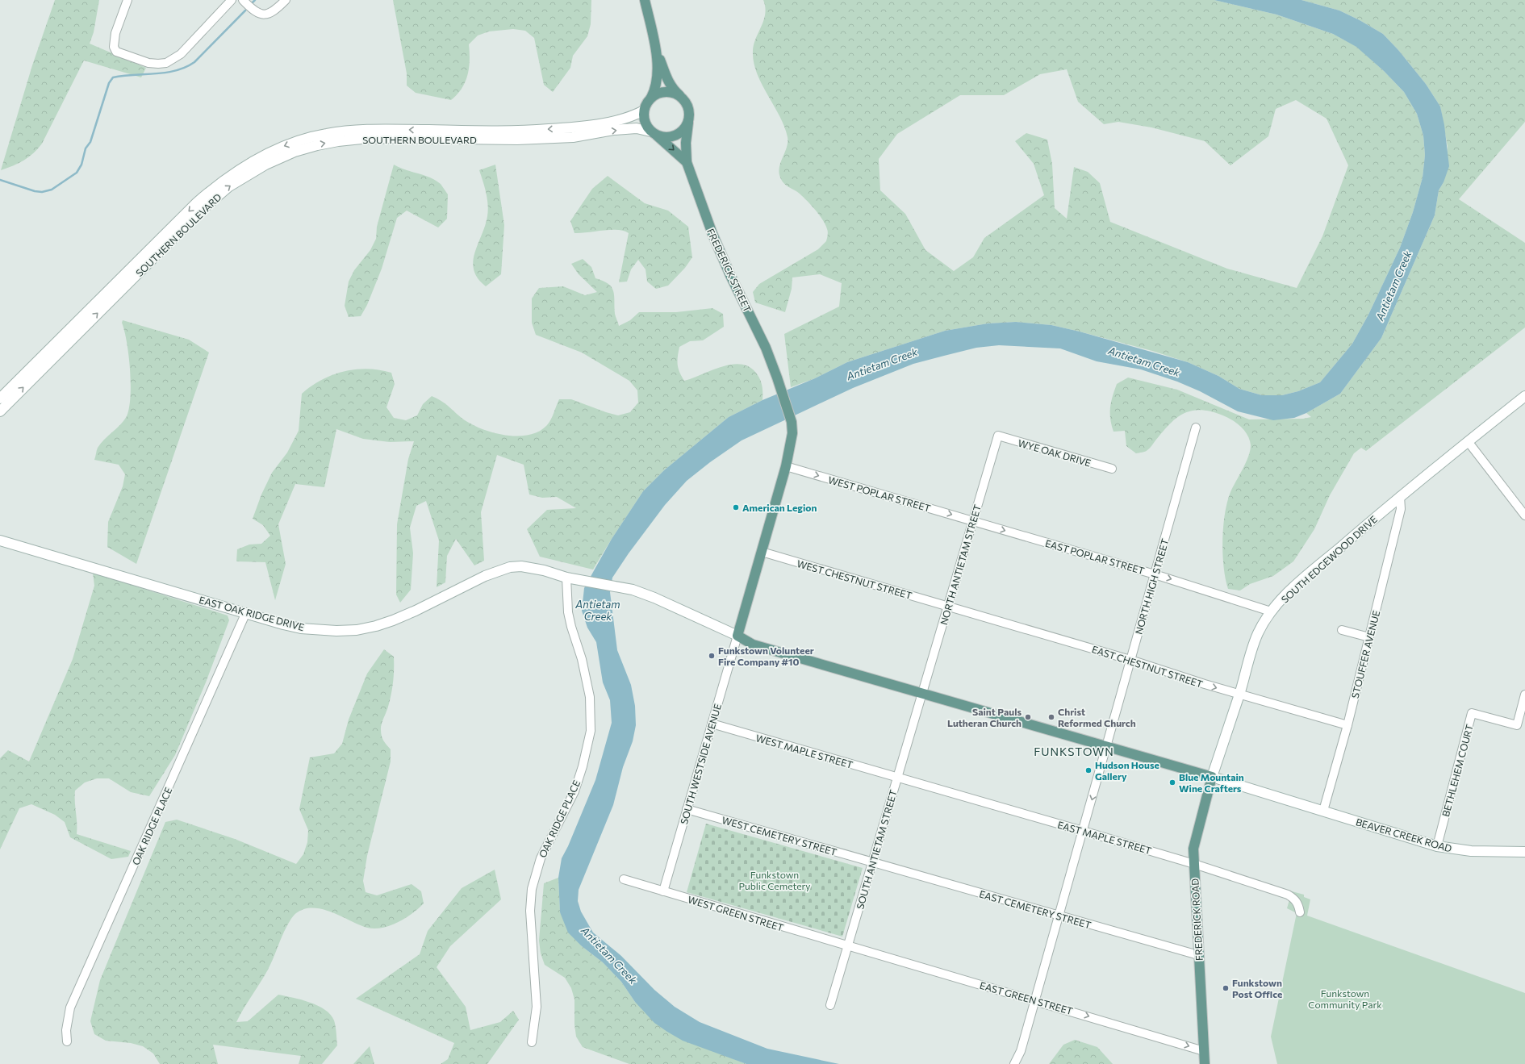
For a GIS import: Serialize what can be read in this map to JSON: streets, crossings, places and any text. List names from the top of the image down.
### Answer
{
  "streets": {
    "main road": [
      "SOUTHERN BOULEVARD",
      "FREDERICK STREET",
      "SOUTH EDGEWOOD DRIVE",
      "EAST OAK RIDGE DRIVE",
      "BEAVER CREEK ROAD",
      "FREDERICK ROAD"
    ],
    "street": [
      "WYE OAK DRIVE",
      "WEST POPLAR STREET",
      "EAST POPLAR STREET",
      "NORTH ANTIETAM STREET",
      "WEST CHESTNUT STREET",
      "NORTH HIGH STREET",
      "STOUFFER AVENUE",
      "EAST CHESTNUT STREET",
      "WEST MAPLE STREET",
      "SOUTH WESTSIDE AVENUE",
      "BETHLEHEM COURT",
      "OAK RIDGE PLACE",
      "WEST CEMETERY STREET",
      "EAST MAPLE STREET",
      "SOUTH ANTIETAM STREET",
      "EAST CEMETERY STREET",
      "WEST GREEN STREET",
      "EAST GREEN STREET"
    ]
  },
  "crossings": [
    ["SOUTHERN BOULEVARD", "FREDERICK STREET"],
    ["FREDERICK STREET", "WEST POPLAR STREET"],
    ["FREDERICK STREET", "WEST CHESTNUT STREET"],
    ["FREDERICK STREET", "EAST OAK RIDGE DRIVE"],
    ["FREDERICK STREET", "SOUTH WESTSIDE AVENUE"],
    ["WYE OAK DRIVE", "NORTH ANTIETAM STREET"],
    ["WEST POPLAR STREET", "EAST POPLAR STREET"],
    ["WEST POPLAR STREET", "NORTH ANTIETAM STREET"],
    ["EAST POPLAR STREET", "SOUTH EDGEWOOD DRIVE"],
    ["EAST POPLAR STREET", "NORTH ANTIETAM STREET"],
    ["EAST POPLAR STREET", "NORTH HIGH STREET"],
    ["SOUTH EDGEWOOD DRIVE", "STOUFFER AVENUE"],
    ["SOUTH EDGEWOOD DRIVE", "EAST CHESTNUT STREET"],
    ["SOUTH EDGEWOOD DRIVE", "BEAVER CREEK ROAD"],
    ["SOUTH EDGEWOOD DRIVE", "FREDERICK ROAD"],
    ["NORTH ANTIETAM STREET", "WEST CHESTNUT STREET"],
    ["NORTH ANTIETAM STREET", "EAST CHESTNUT STREET"],
    ["NORTH ANTIETAM STREET", "SOUTH ANTIETAM STREET"],
    ["WEST CHESTNUT STREET", "EAST CHESTNUT STREET"],
    ["NORTH HIGH STREET", "EAST CHESTNUT STREET"],
    ["NORTH HIGH STREET", "EAST MAPLE STREET"],
    ["NORTH HIGH STREET", "EAST CEMETERY STREET"],
    ["NORTH HIGH STREET", "EAST GREEN STREET"],
    ["EAST OAK RIDGE DRIVE", "SOUTH WESTSIDE AVENUE"],
    ["EAST OAK RIDGE DRIVE", "OAK RIDGE PLACE"],
    ["STOUFFER AVENUE", "EAST CHESTNUT STREET"],
    ["STOUFFER AVENUE", "BEAVER CREEK ROAD"],
    ["WEST MAPLE STREET", "SOUTH WESTSIDE AVENUE"],
    ["WEST MAPLE STREET", "EAST MAPLE STREET"],
    ["WEST MAPLE STREET", "SOUTH ANTIETAM STREET"],
    ["SOUTH WESTSIDE AVENUE", "WEST CEMETERY STREET"],
    ["SOUTH WESTSIDE AVENUE", "WEST GREEN STREET"],
    ["BETHLEHEM COURT", "BEAVER CREEK ROAD"],
    ["BEAVER CREEK ROAD", "FREDERICK ROAD"],
    ["WEST CEMETERY STREET", "SOUTH ANTIETAM STREET"],
    ["WEST CEMETERY STREET", "EAST CEMETERY STREET"],
    ["EAST MAPLE STREET", "SOUTH ANTIETAM STREET"],
    ["EAST MAPLE STREET", "FREDERICK ROAD"],
    ["SOUTH ANTIETAM STREET", "EAST CEMETERY STREET"],
    ["SOUTH ANTIETAM STREET", "WEST GREEN STREET"],
    ["SOUTH ANTIETAM STREET", "EAST GREEN STREET"],
    ["EAST CEMETERY STREET", "FREDERICK ROAD"],
    ["WEST GREEN STREET", "EAST GREEN STREET"],
    ["FREDERICK ROAD", "EAST GREEN STREET"]
  ],
  "one_way": ["WEST POPLAR STREET", "EAST POPLAR STREET", "EAST GREEN STREET"],
  "districts": ["FUNKSTOWN"],
  "water": ["Antietam Creek"],
  "parks": ["Funkstown Public Cemetery", "Funkstown Community Park"],
  "places": [
    "American Legion",
    "Funkstown Volunteer Fire Company #10",
    "Saint Pauls Lutheran Church",
    "Christ Reformed Church",
    "Hudson House Gallery",
    "Blue Mountain Wine Crafters",
    "Funkstown Post Office"
  ]
}
